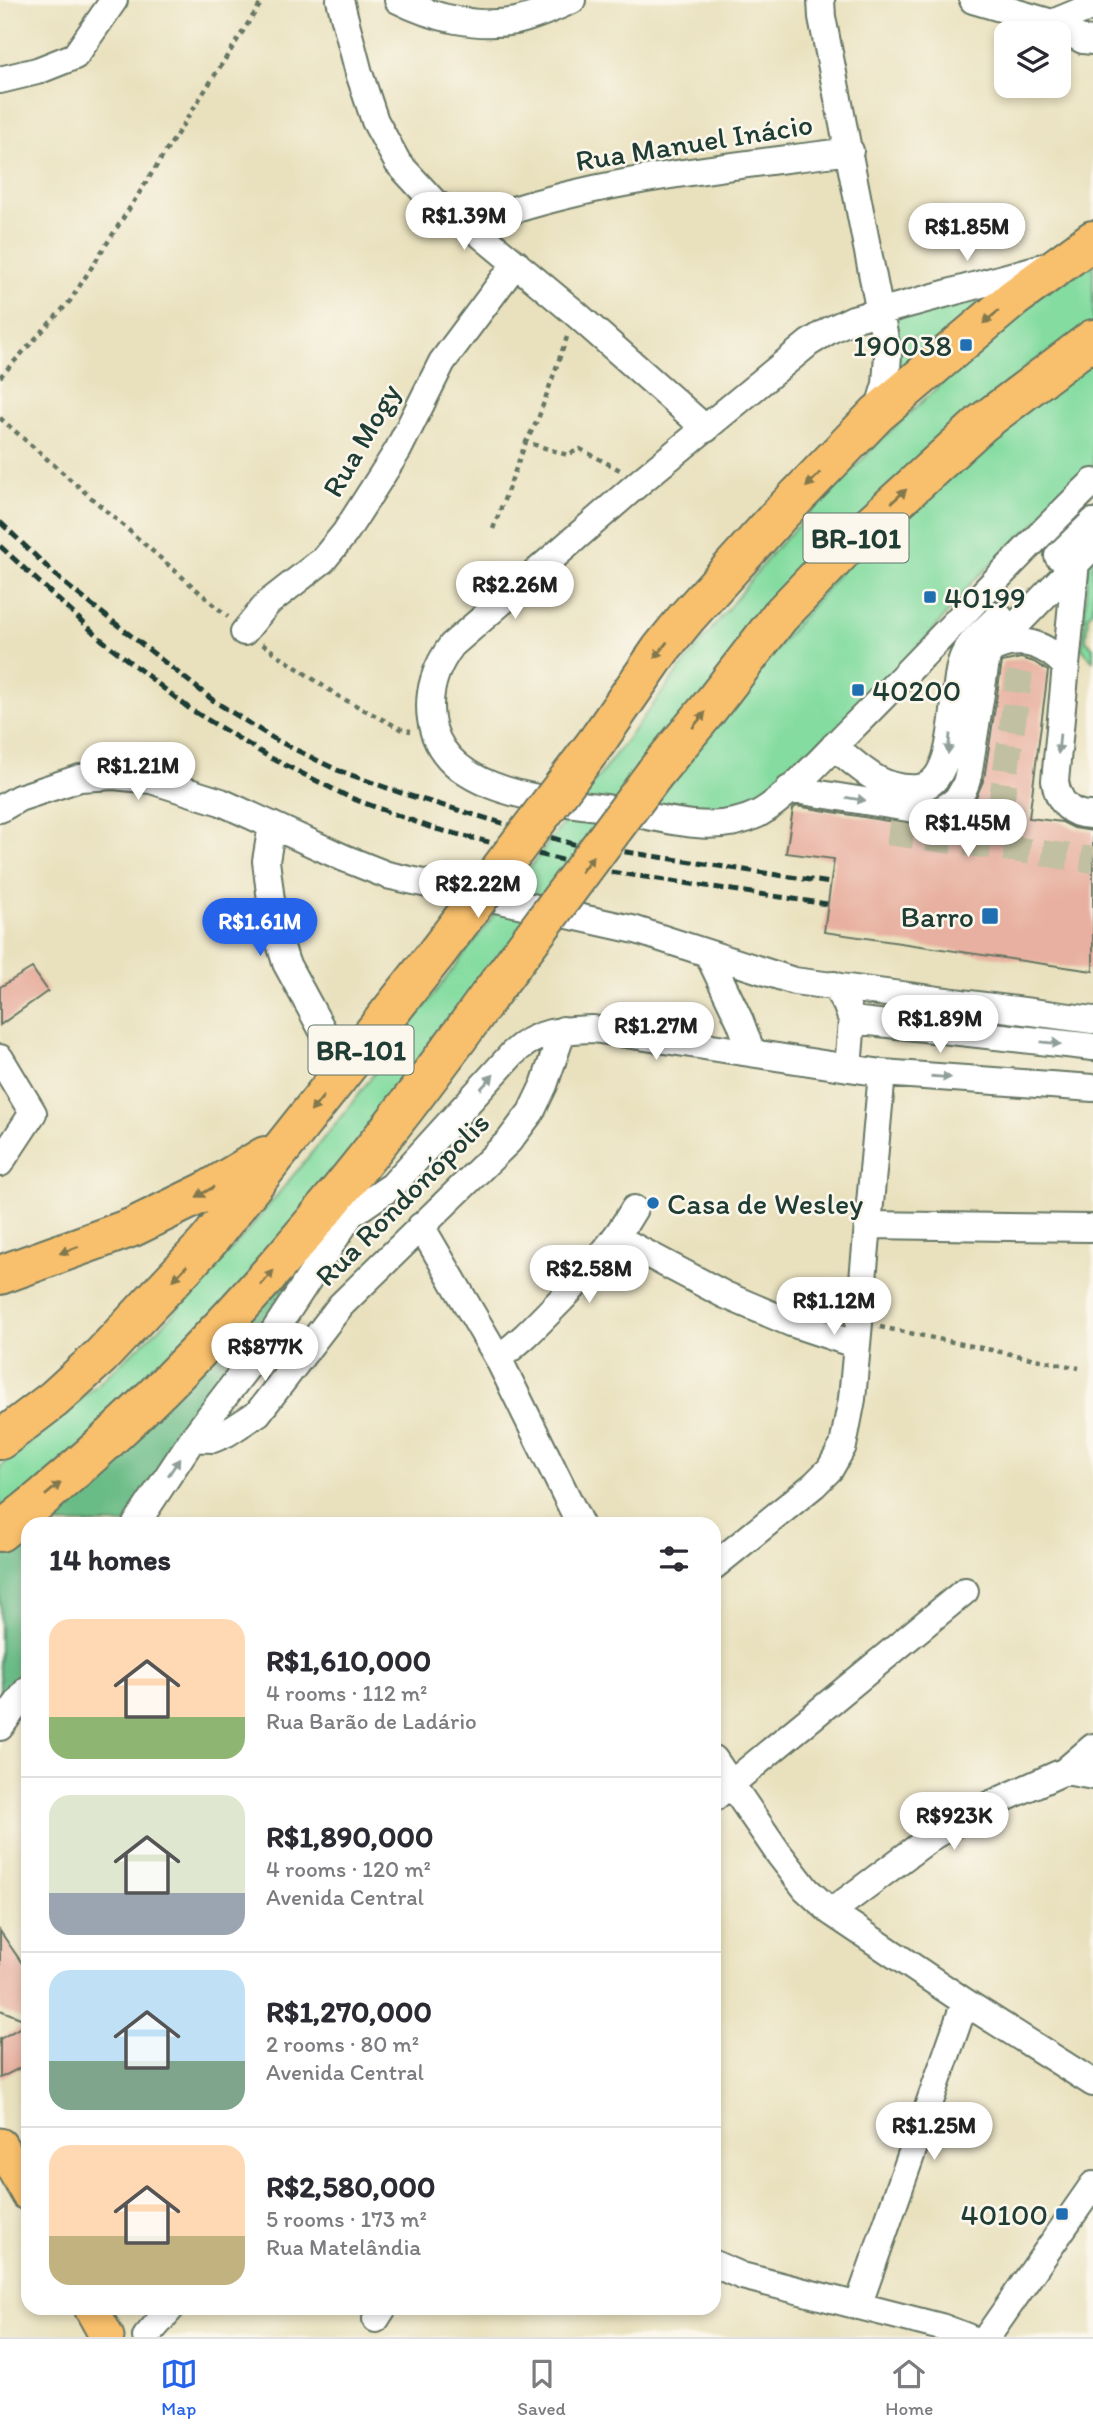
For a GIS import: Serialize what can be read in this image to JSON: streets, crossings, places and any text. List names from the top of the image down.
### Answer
{
  "streets": {
    "highway": ["BR-101"],
    "street": ["Rua Manuel Inácio", "Rua Mogy", "Rua Rondonópolis"]
  },
  "places": {
    "transit": [
      "190038",
      "40199",
      "40200",
      "Barro",
      "40100"
    ],
    "other": ["Casa de Wesley"]
  },
  "page": {
    "price": [
      "R$1.39M",
      "R$1.85M",
      "R$2.26M",
      "R$1.21M",
      "R$1.45M",
      "R$2.22M",
      "R$1.61M",
      "R$1.89M",
      "R$1.27M",
      "R$2.58M",
      "R$1.12M",
      "R$877K",
      "R$923K",
      "R$1.25M"
    ],
    "heading": "14 homes",
    "list": [
      {
        "name": "R$1,610,000",
        "note": "4 rooms · 112 m² · Rua Barão de Ladário"
      },
      {
        "name": "R$1,890,000",
        "note": "4 rooms · 120 m² · Avenida Central"
      },
      {
        "name": "R$1,270,000",
        "note": "2 rooms · 80 m² · Avenida Central"
      },
      {
        "name": "R$2,580,000",
        "note": "5 rooms · 173 m² · Rua Matelândia"
      }
    ],
    "tabs": ["Map", "Saved", "Home"]
  }
}
